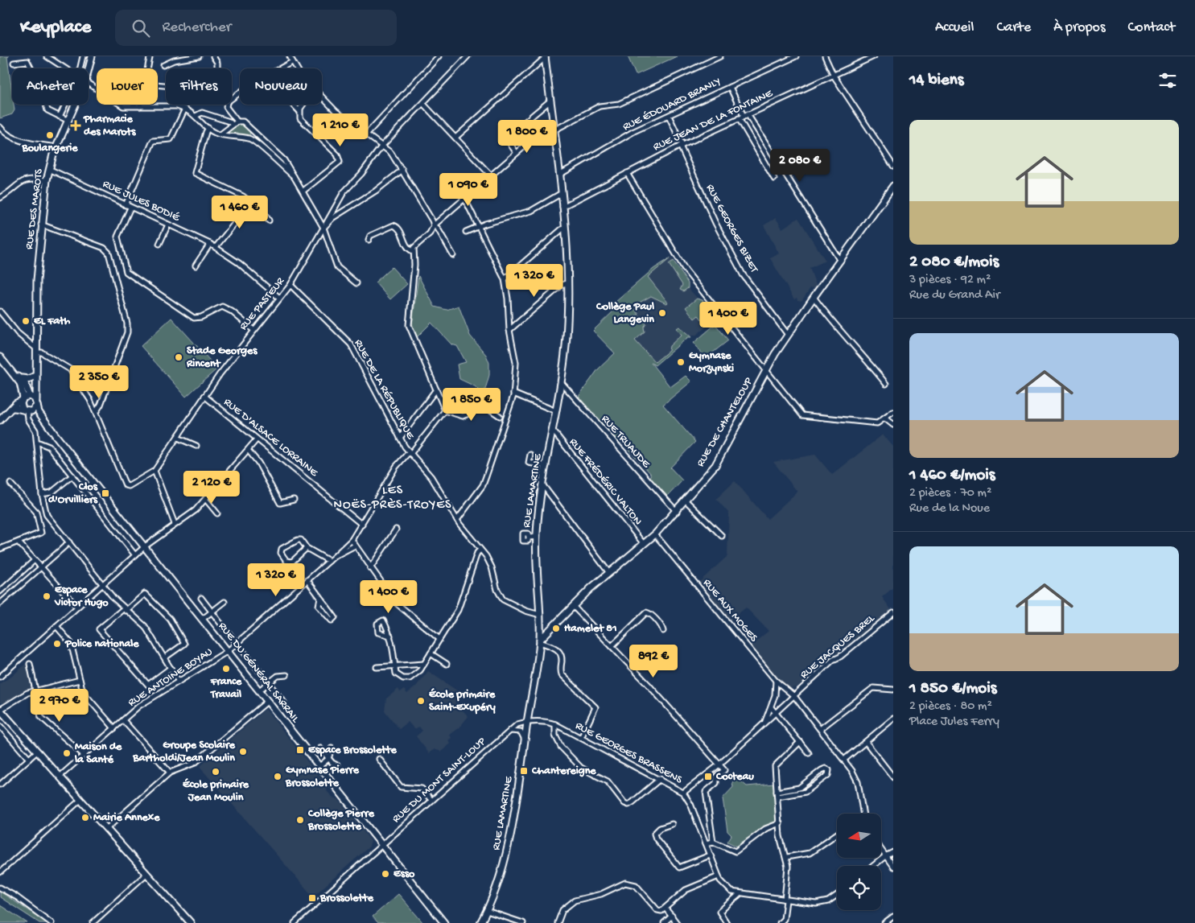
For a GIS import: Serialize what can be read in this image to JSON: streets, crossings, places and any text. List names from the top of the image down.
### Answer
{
  "streets": {
    "street": [
      "RUE ÉDOUARD BRANLY",
      "RUE JEAN DE LA FONTAINE",
      "RUE JULES BODIÉ",
      "RUE DES MAROTS",
      "RUE GEORGES BIZET",
      "RUE PASTEUR",
      "RUE DE LA RÉPUBLIQUE",
      "RUE DE CHANTELOUP",
      "RUE D'ALSACE LORRAINE",
      "RUE TRUAUDE",
      "RUE FRÉDÉRIC VALTON",
      "RUE LAMARTINE",
      "RUE AUX MOGES",
      "RUE JACQUES BREL",
      "RUE DU GÉNÉRAL SARRAIL",
      "RUE ANTOINE BOYAU",
      "RUE GEORGES BRASSENS",
      "RUE DU MONT SAINT-LOUP"
    ]
  },
  "crossings": [
    ["RUE ÉDOUARD BRANLY", "RUE GEORGES BIZET"],
    ["RUE ÉDOUARD BRANLY", "RUE LAMARTINE"],
    ["RUE JEAN DE LA FONTAINE", "RUE GEORGES BIZET"],
    ["RUE JEAN DE LA FONTAINE", "RUE LAMARTINE"],
    ["RUE JULES BODIÉ", "RUE DES MAROTS"],
    ["RUE JULES BODIÉ", "RUE PASTEUR"],
    ["RUE DES MAROTS", "RUE DU GÉNÉRAL SARRAIL"],
    ["RUE GEORGES BIZET", "RUE DE CHANTELOUP"],
    ["RUE PASTEUR", "RUE DE LA RÉPUBLIQUE"],
    ["RUE PASTEUR", "RUE D'ALSACE LORRAINE"],
    ["RUE DE LA RÉPUBLIQUE", "RUE LAMARTINE"],
    ["RUE DE CHANTELOUP", "RUE TRUAUDE"],
    ["RUE DE CHANTELOUP", "RUE FRÉDÉRIC VALTON"],
    ["RUE DE CHANTELOUP", "RUE LAMARTINE"],
    ["RUE DE CHANTELOUP", "RUE AUX MOGES"],
    ["RUE TRUAUDE", "RUE LAMARTINE"],
    ["RUE FRÉDÉRIC VALTON", "RUE LAMARTINE"],
    ["RUE LAMARTINE", "RUE GEORGES BRASSENS"],
    ["RUE LAMARTINE", "RUE DU MONT SAINT-LOUP"],
    ["RUE AUX MOGES", "RUE JACQUES BREL"],
    ["RUE DU GÉNÉRAL SARRAIL", "RUE ANTOINE BOYAU"],
    ["RUE DU GÉNÉRAL SARRAIL", "RUE DU MONT SAINT-LOUP"],
    ["RUE GEORGES BRASSENS", "RUE DU MONT SAINT-LOUP"]
  ],
  "districts": ["LES NOËS-PRÈS-TROYES"],
  "places": {
    "health": ["Pharmacie des Marots"],
    "other": [
      "Boulangerie",
      "Collège Paul Langevin",
      "EL Fath",
      "Stade Georges Rincent",
      "Gymnase Morzynski",
      "Espace Victor Hugo",
      "Hamelet 81",
      "Police nationale",
      "France Travail",
      "École primaire Saint-Exupéry",
      "Groupe Scolaire Bartholdi/Jean Moulin",
      "Maison de la Santé",
      "École primaire Jean Moulin",
      "Gymnase Pierre Brossolette",
      "Mairie Annexe",
      "Collège Pierre Brossolette",
      "Esso"
    ],
    "transit": [
      "Clos d'Orvilliers",
      "Espace Brossolette",
      "Chantereigne",
      "Cocteau",
      "Brossolette"
    ]
  },
  "north": "left",
  "page": {
    "header": "Keyplace",
    "search": "Rechercher",
    "nav": [
      "Accueil",
      "Carte",
      "À propos",
      "Contact"
    ],
    "heading": "14 biens",
    "chip": [
      "Acheter",
      "Louer",
      "Filtres",
      "Nouveau"
    ],
    "list": [
      {
        "name": "2 080 €/mois",
        "note": "3 pièces · 92 m² · Rue du Grand Air"
      },
      {
        "name": "1 460 €/mois",
        "note": "2 pièces · 70 m² · Rue de la Noue"
      },
      {
        "name": "1 850 €/mois",
        "note": "2 pièces · 80 m² · Place Jules Ferry"
      }
    ],
    "price": [
      "1 210 €",
      "1 800 €",
      "2 080 €",
      "1 090 €",
      "1 460 €",
      "1 320 €",
      "1 400 €",
      "2 350 €",
      "1 850 €",
      "2 120 €",
      "1 320 €",
      "1 400 €",
      "892 €",
      "2 970 €"
    ]
  }
}
